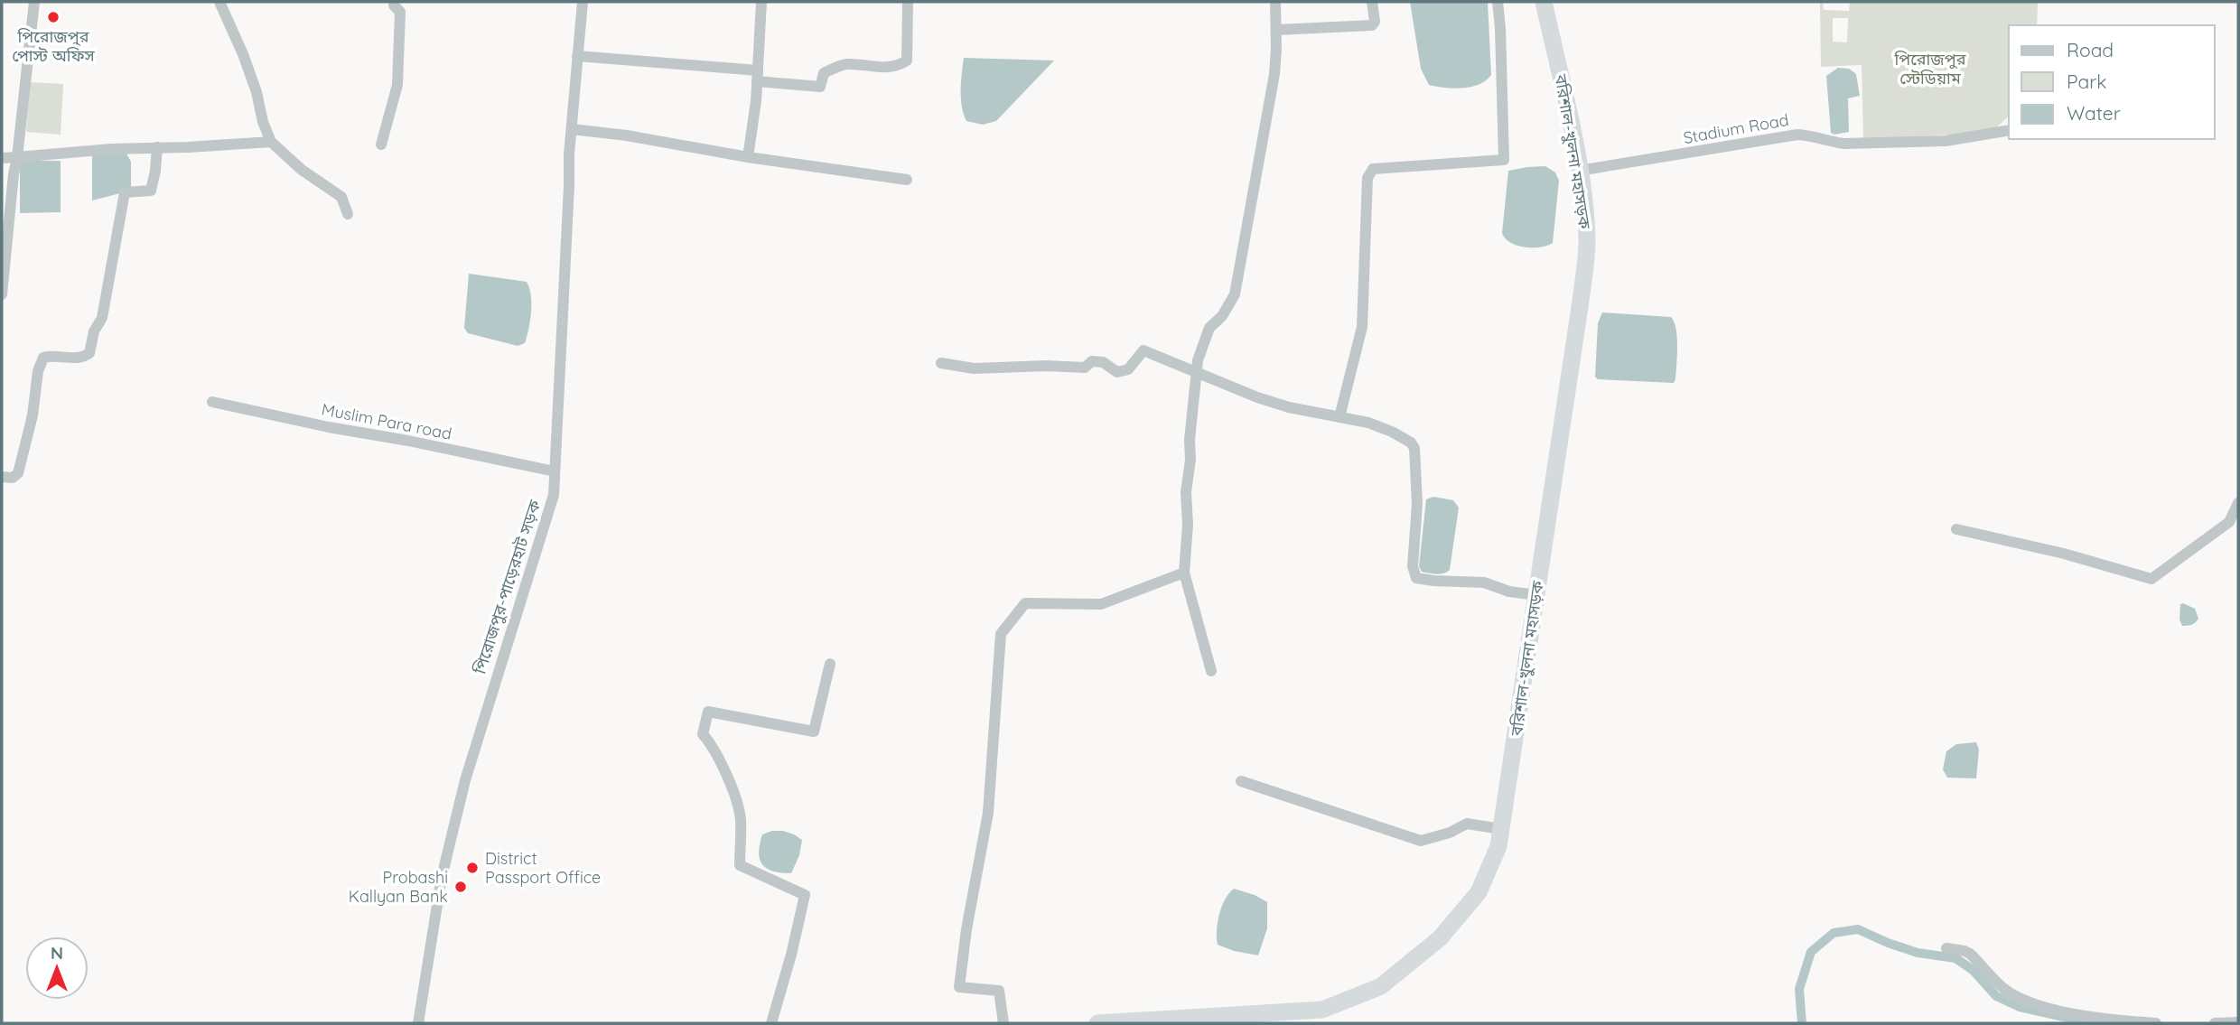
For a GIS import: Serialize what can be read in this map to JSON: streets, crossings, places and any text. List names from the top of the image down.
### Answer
{
  "streets": {
    "highway": ["বরিশাল-খুলনা মহাসড়ক"],
    "street": ["Stadium Road", "Muslim Para road", "পিরোজপুর-পাড়েরহাট সড়ক"]
  },
  "crossings": [
    ["Stadium Road", "বরিশাল-খুলনা মহাসড়ক"],
    ["Muslim Para road", "পিরোজপুর-পাড়েরহাট সড়ক"]
  ],
  "parks": ["পিরোজপুর স্টেডিয়াম"],
  "places": ["পিরোজপুর পোস্ট অফিস", "District Passport Office", "Probashi Kallyan Bank"],
  "legend": ["Road", "Park", "Water"],
  "north": "top"
}
